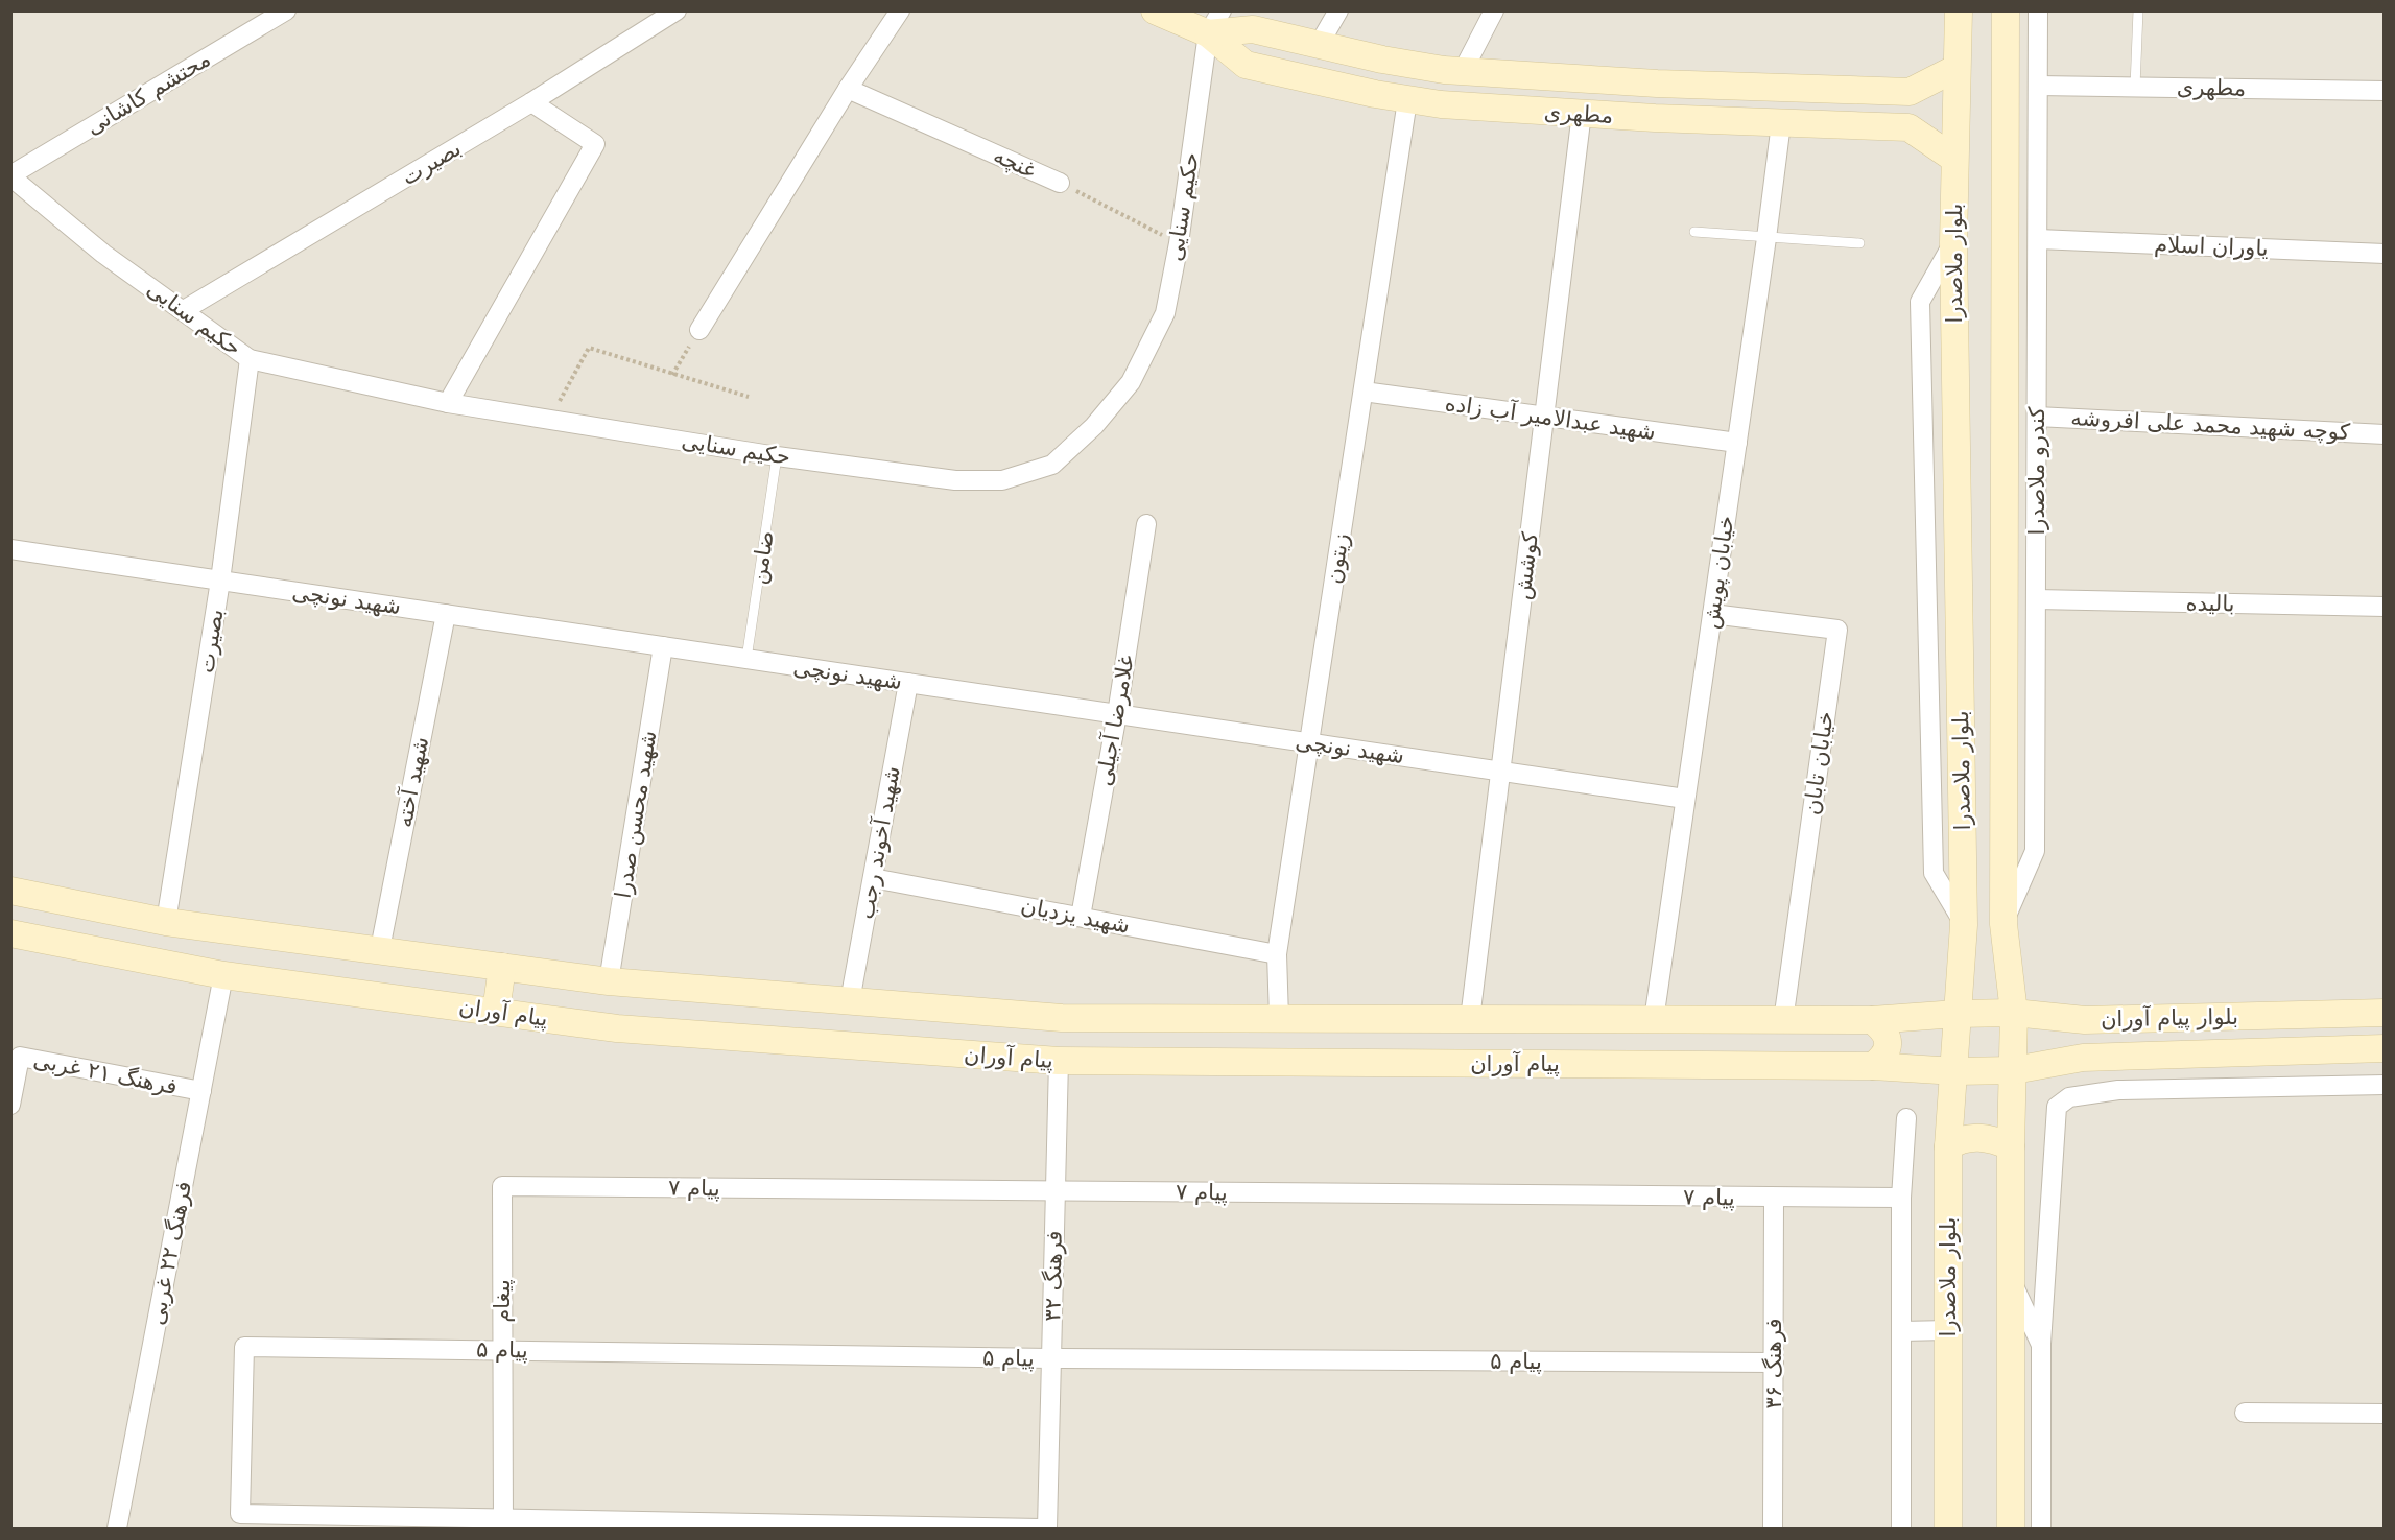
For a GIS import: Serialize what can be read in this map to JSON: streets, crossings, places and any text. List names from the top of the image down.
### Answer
{
  "streets": {
    "main road": [
      "مطهری",
      "بلوار ملاصدرا",
      "پیام آوران",
      "بلوار پیام آوران"
    ],
    "street": [
      "محتشم کاشانی",
      "بصیرت",
      "غنچه",
      "حکیم سنایی",
      "یاوران اسلام",
      "شهید عبدالامیر آب زاده",
      "کوچه شهید محمد علی افروشه",
      "کندرو ملاصدرا",
      "زیتون",
      "کوشش",
      "خیابان پویش",
      "شهید نونچی",
      "بالیده",
      "غلامرضا آجیلی",
      "خیابان تابان",
      "شهید آخته",
      "شهید محسن صدرا",
      "شهید آخوند رجب",
      "شهید یزدیان",
      "فرهنگ ۲۱ غربی",
      "پیام ۷",
      "فرهنگ ۲۲ غربی",
      "فرهنگ ۳۲",
      "پیغام",
      "پیام ۵",
      "فرهنگ ۳۶"
    ],
    "lane": ["ضامن"]
  },
  "crossings": [
    ["مطهری", "حکیم سنایی"],
    ["مطهری", "بلوار ملاصدرا"],
    ["مطهری", "کندرو ملاصدرا"],
    ["مطهری", "زیتون"],
    ["مطهری", "کوشش"],
    ["مطهری", "خیابان پویش"],
    ["محتشم کاشانی", "حکیم سنایی"],
    ["بصیرت", "حکیم سنایی"],
    ["بصیرت", "شهید نونچی"],
    ["بصیرت", "پیام آوران"],
    ["غنچه", "حکیم سنایی"],
    ["حکیم سنایی", "ضامن"],
    ["یاوران اسلام", "کندرو ملاصدرا"],
    ["بلوار ملاصدرا", "کندرو ملاصدرا"],
    ["بلوار ملاصدرا", "پیام آوران"],
    ["بلوار ملاصدرا", "بلوار پیام آوران"],
    ["شهید عبدالامیر آب زاده", "زیتون"],
    ["شهید عبدالامیر آب زاده", "کوشش"],
    ["شهید عبدالامیر آب زاده", "خیابان پویش"],
    ["کوچه شهید محمد علی افروشه", "کندرو ملاصدرا"],
    ["کندرو ملاصدرا", "بالیده"],
    ["ضامن", "شهید نونچی"],
    ["زیتون", "شهید نونچی"],
    ["زیتون", "شهید یزدیان"],
    ["زیتون", "پیام آوران"],
    ["کوشش", "شهید نونچی"],
    ["کوشش", "پیام آوران"],
    ["خیابان پویش", "شهید نونچی"],
    ["خیابان پویش", "خیابان تابان"],
    ["خیابان پویش", "پیام آوران"],
    ["شهید نونچی", "غلامرضا آجیلی"],
    ["شهید نونچی", "شهید آخته"],
    ["شهید نونچی", "شهید محسن صدرا"],
    ["شهید نونچی", "شهید آخوند رجب"],
    ["غلامرضا آجیلی", "شهید یزدیان"],
    ["خیابان تابان", "پیام آوران"],
    ["شهید آخته", "پیام آوران"],
    ["شهید محسن صدرا", "پیام آوران"],
    ["شهید آخوند رجب", "شهید یزدیان"],
    ["شهید آخوند رجب", "پیام آوران"],
    ["پیام آوران", "بلوار پیام آوران"],
    ["پیام آوران", "فرهنگ ۲۲ غربی"],
    ["پیام آوران", "فرهنگ ۳۲"],
    ["فرهنگ ۲۱ غربی", "فرهنگ ۲۲ غربی"],
    ["پیام ۷", "فرهنگ ۳۲"],
    ["پیام ۷", "پیغام"],
    ["پیام ۷", "فرهنگ ۳۶"],
    ["فرهنگ ۳۲", "پیام ۵"],
    ["پیغام", "پیام ۵"],
    ["پیام ۵", "فرهنگ ۳۶"]
  ]
}
